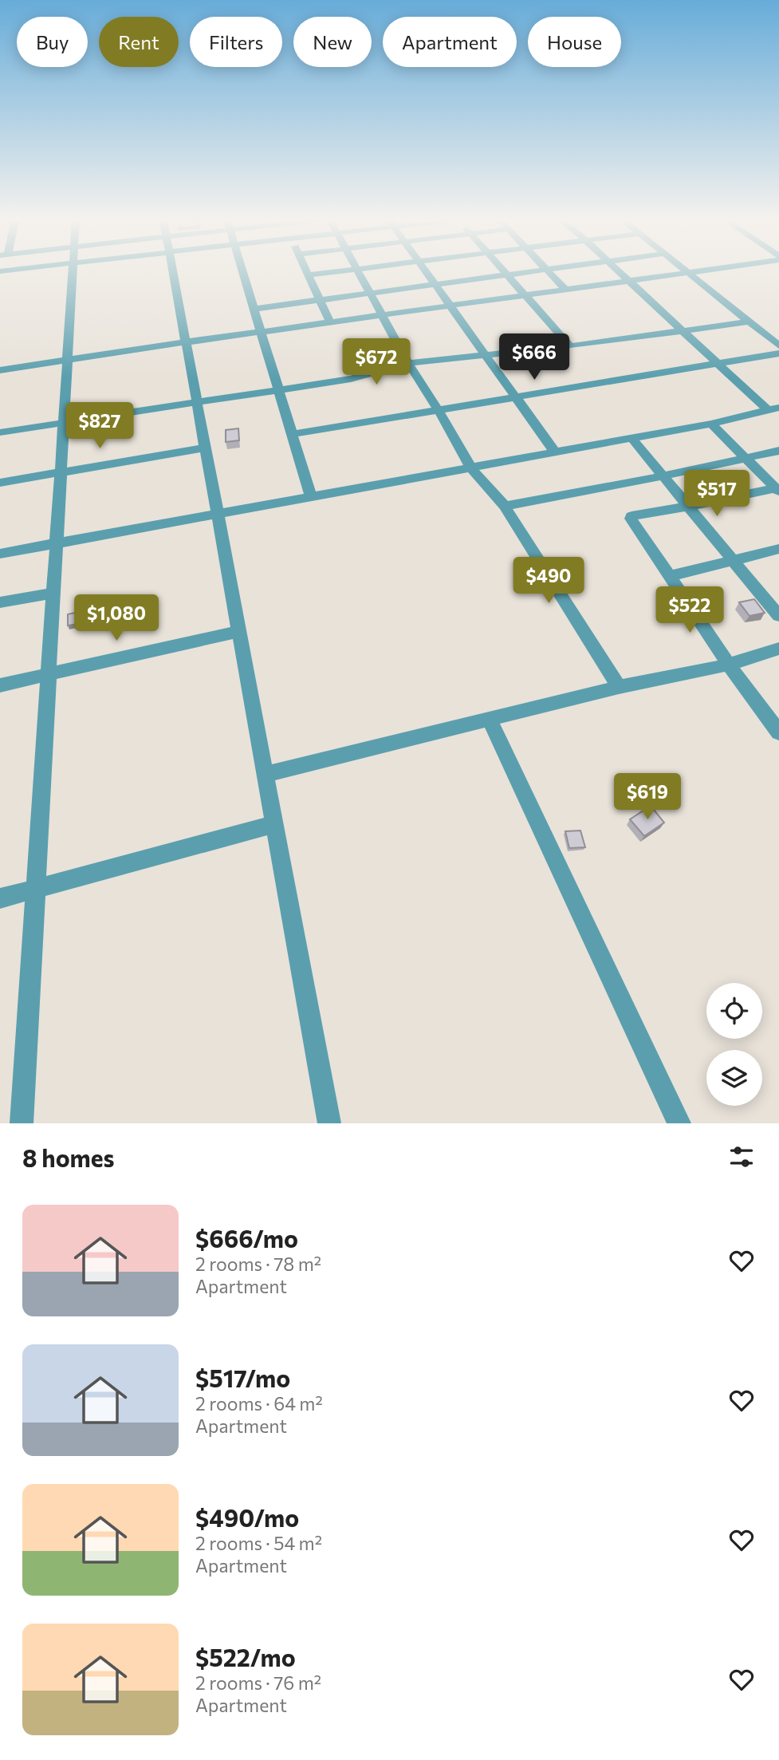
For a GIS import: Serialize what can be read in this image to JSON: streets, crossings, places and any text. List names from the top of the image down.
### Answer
{
  "page": {
    "chip": [
      "Buy",
      "Rent",
      "Filters",
      "New",
      "Apartment",
      "House"
    ],
    "price": [
      "$666",
      "$672",
      "$827",
      "$517",
      "$490",
      "$522",
      "$1,080",
      "$619"
    ],
    "heading": "8 homes",
    "list": [
      {
        "name": "$666/mo",
        "note": "2 rooms · 78 m² · Apartment"
      },
      {
        "name": "$517/mo",
        "note": "2 rooms · 64 m² · Apartment"
      },
      {
        "name": "$490/mo",
        "note": "2 rooms · 54 m² · Apartment"
      },
      {
        "name": "$522/mo",
        "note": "2 rooms · 76 m² · Apartment"
      }
    ]
  }
}
